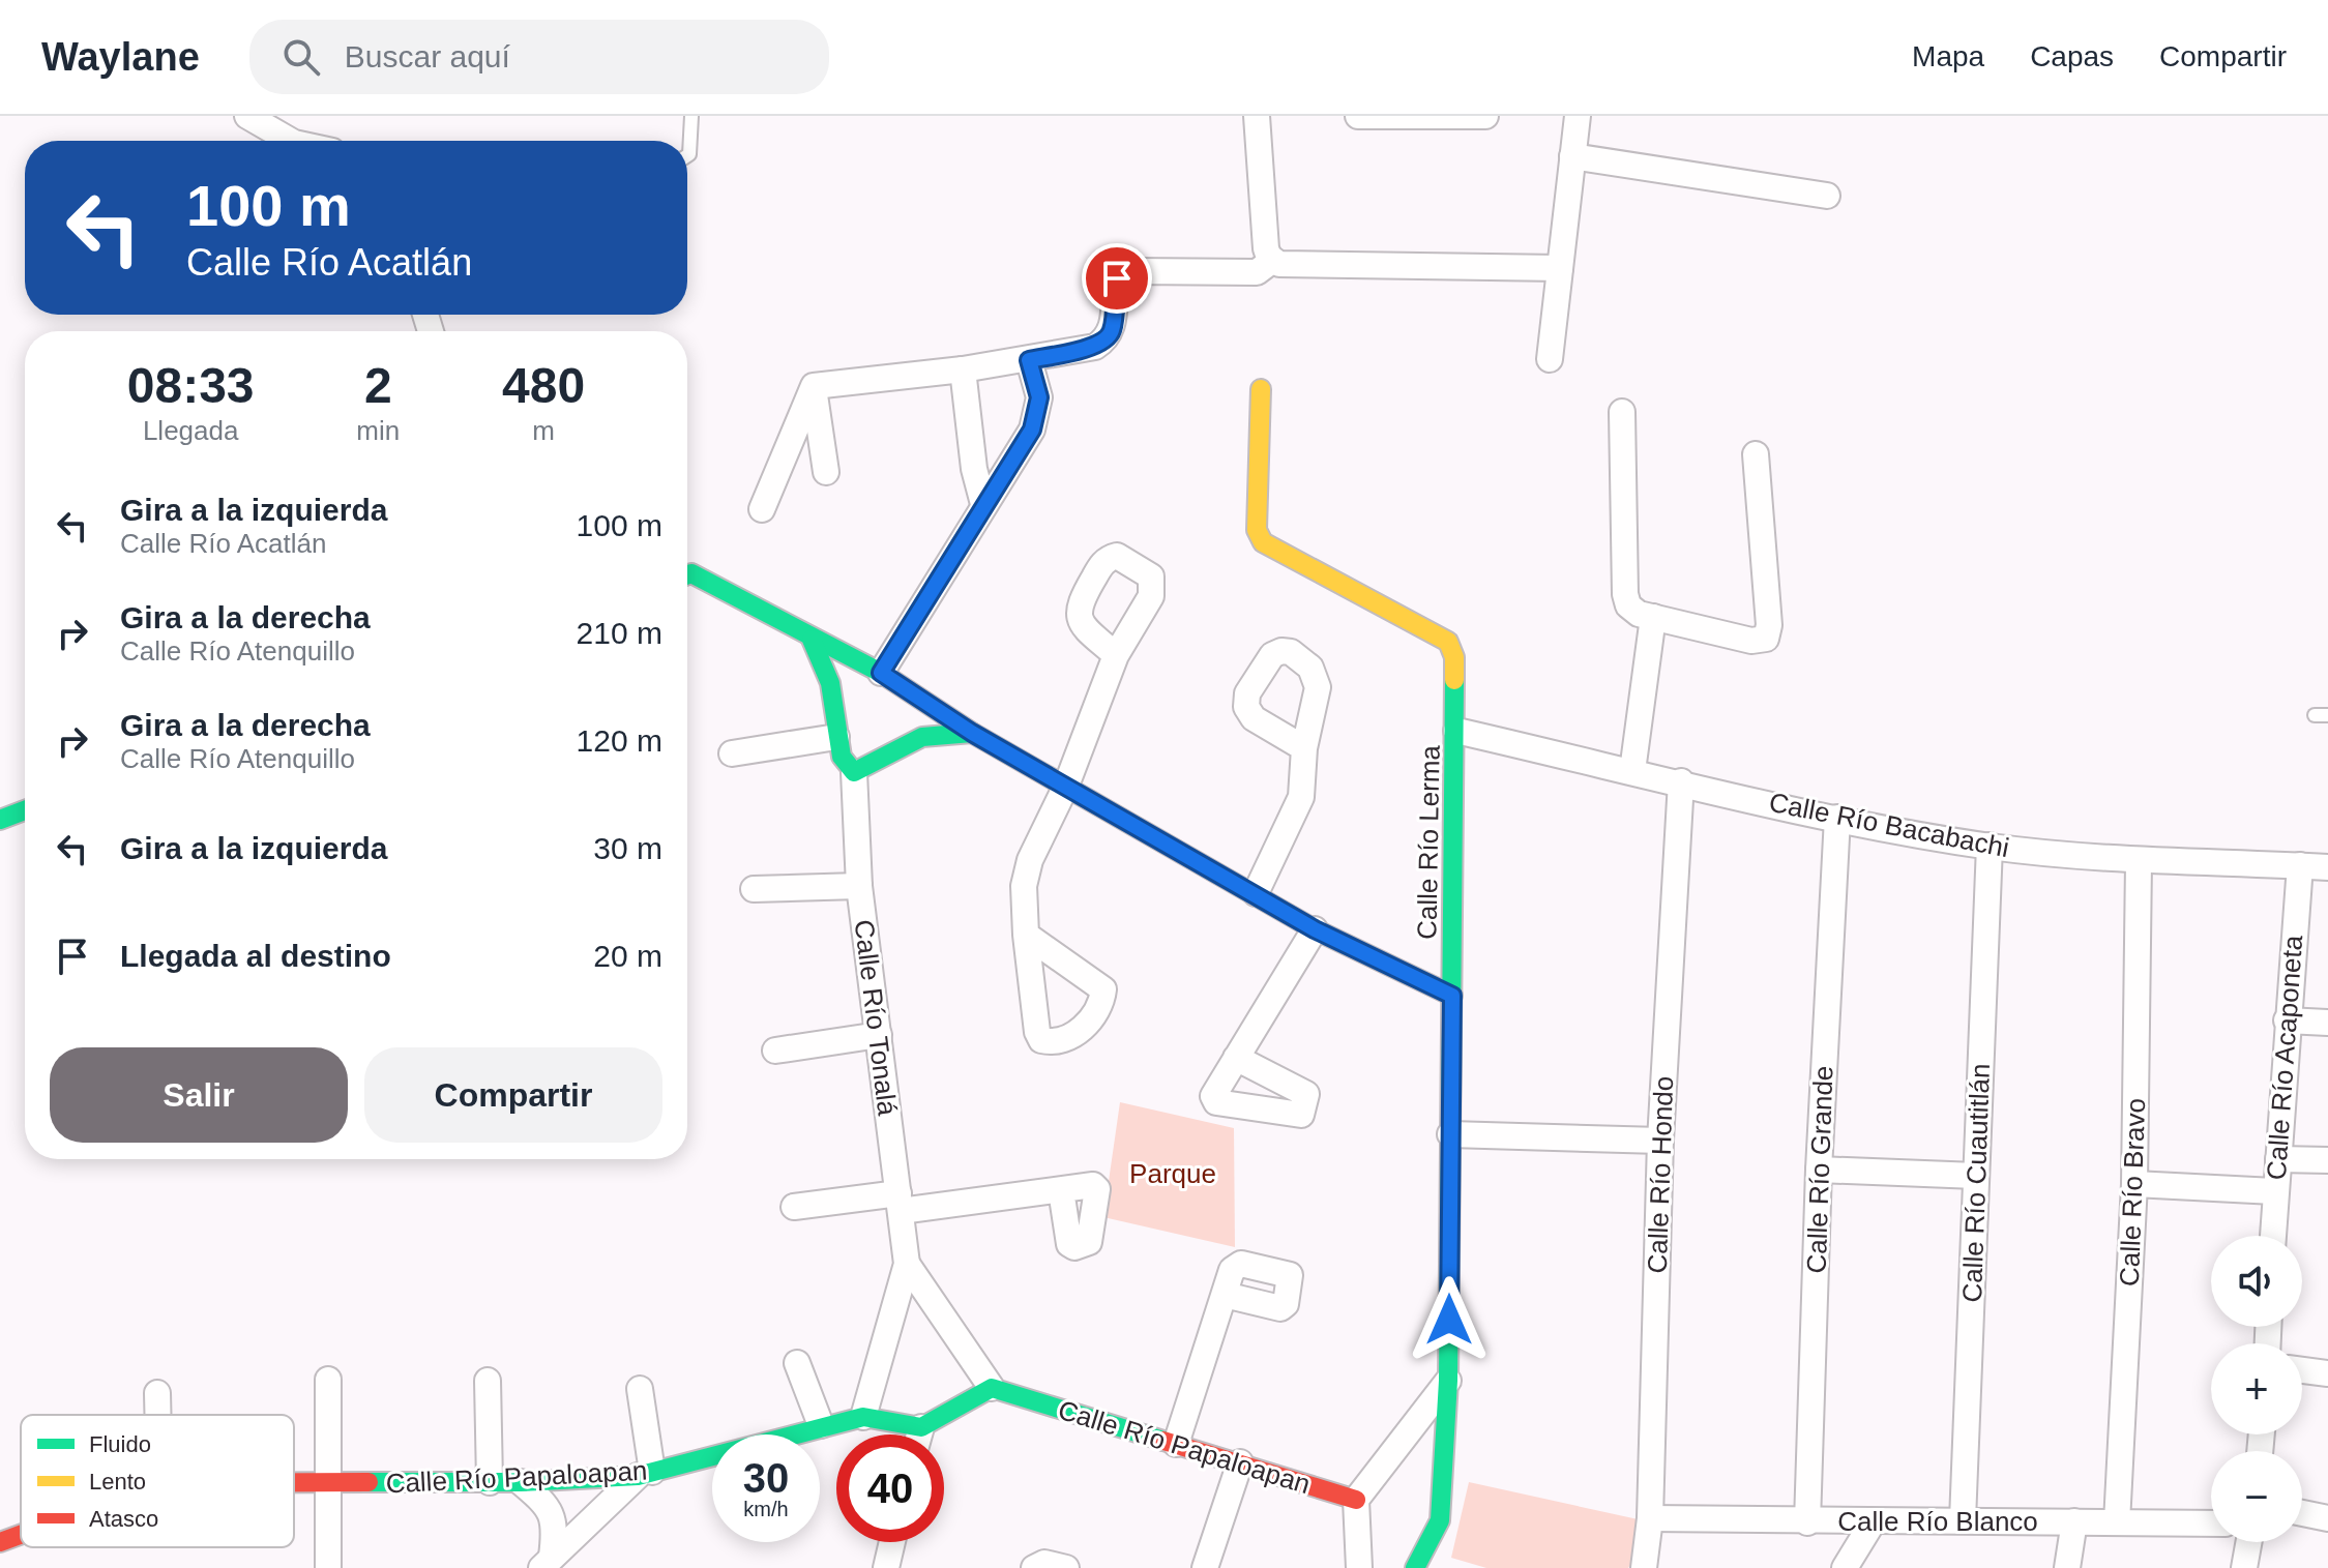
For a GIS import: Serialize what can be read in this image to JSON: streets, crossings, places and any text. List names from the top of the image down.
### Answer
{
  "streets": {
    "street": [
      "Calle Río Bacabachi",
      "Calle Río Lerma",
      "Calle Río Tonalá",
      "Calle Río Acaponeta",
      "Calle Río Grande",
      "Calle Río Hondo",
      "Calle Río Cuautitlán",
      "Calle Río Bravo",
      "Calle Río Papaloapan",
      "Calle Río Blanco"
    ]
  },
  "crossings": [
    ["Calle Río Bacabachi", "Calle Río Lerma"],
    ["Calle Río Bacabachi", "Calle Río Acaponeta"],
    ["Calle Río Bacabachi", "Calle Río Grande"],
    ["Calle Río Bacabachi", "Calle Río Hondo"],
    ["Calle Río Bacabachi", "Calle Río Cuautitlán"],
    ["Calle Río Bacabachi", "Calle Río Bravo"],
    ["Calle Río Tonalá", "Calle Río Papaloapan"],
    ["Calle Río Grande", "Calle Río Blanco"],
    ["Calle Río Hondo", "Calle Río Blanco"],
    ["Calle Río Cuautitlán", "Calle Río Blanco"],
    ["Calle Río Bravo", "Calle Río Blanco"]
  ],
  "parks": ["Parque"],
  "legend": ["Fluido", "Lento", "Atasco"],
  "page": {
    "header": "Waylane",
    "search": "Buscar aquí",
    "nav": ["Mapa", "Capas", "Compartir"],
    "turn": ["100 m", "Calle Río Acatlán"],
    "eta": [
      "08:33",
      "Llegada",
      "2",
      "min",
      "480",
      "m"
    ],
    "list": [
      {
        "name": "Gira a la izquierda",
        "note": "Calle Río Acatlán",
        "value": "100 m"
      },
      {
        "name": "Gira a la derecha",
        "note": "Calle Río Atenquillo",
        "value": "210 m"
      },
      {
        "name": "Gira a la derecha",
        "note": "Calle Río Atenquillo",
        "value": "120 m"
      },
      {
        "name": "Gira a la izquierda",
        "value": "30 m"
      },
      {
        "name": "Llegada al destino",
        "value": "20 m"
      }
    ],
    "buttons": ["Salir", "Compartir"],
    "map_buttons": ["+", "−"],
    "speed": "30 km/h",
    "limit": "40"
  }
}
